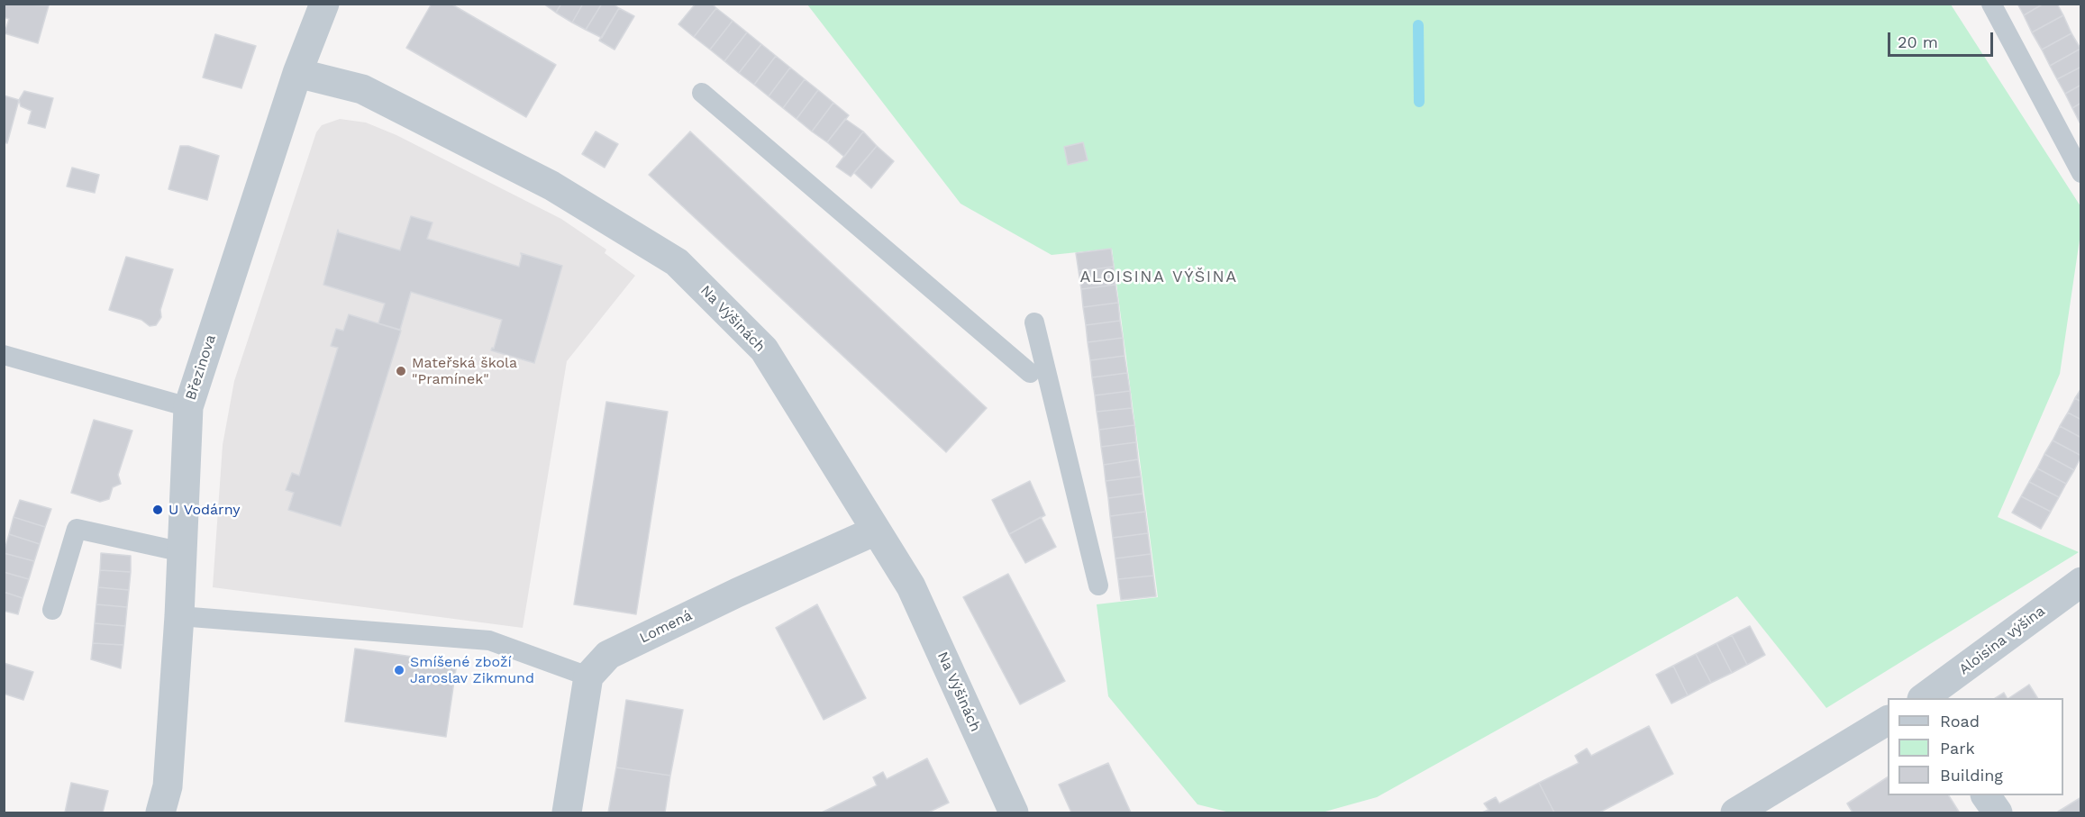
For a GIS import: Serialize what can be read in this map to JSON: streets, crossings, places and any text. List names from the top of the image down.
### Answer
{
  "streets": {
    "street": [
      "Na Výšinách",
      "Březinova",
      "Lomená",
      "Aloisina výšina"
    ]
  },
  "crossings": [
    ["Na Výšinách", "Březinova"],
    ["Na Výšinách", "Lomená"]
  ],
  "districts": ["ALOISINA VÝŠINA"],
  "places": ["Mateřská škola \"Pramínek\"", "U Vodárny", "Smíšené zboží Jaroslav Zikmund"],
  "legend": ["Road", "Park", "Building"],
  "scale_bar": "20 m"
}
